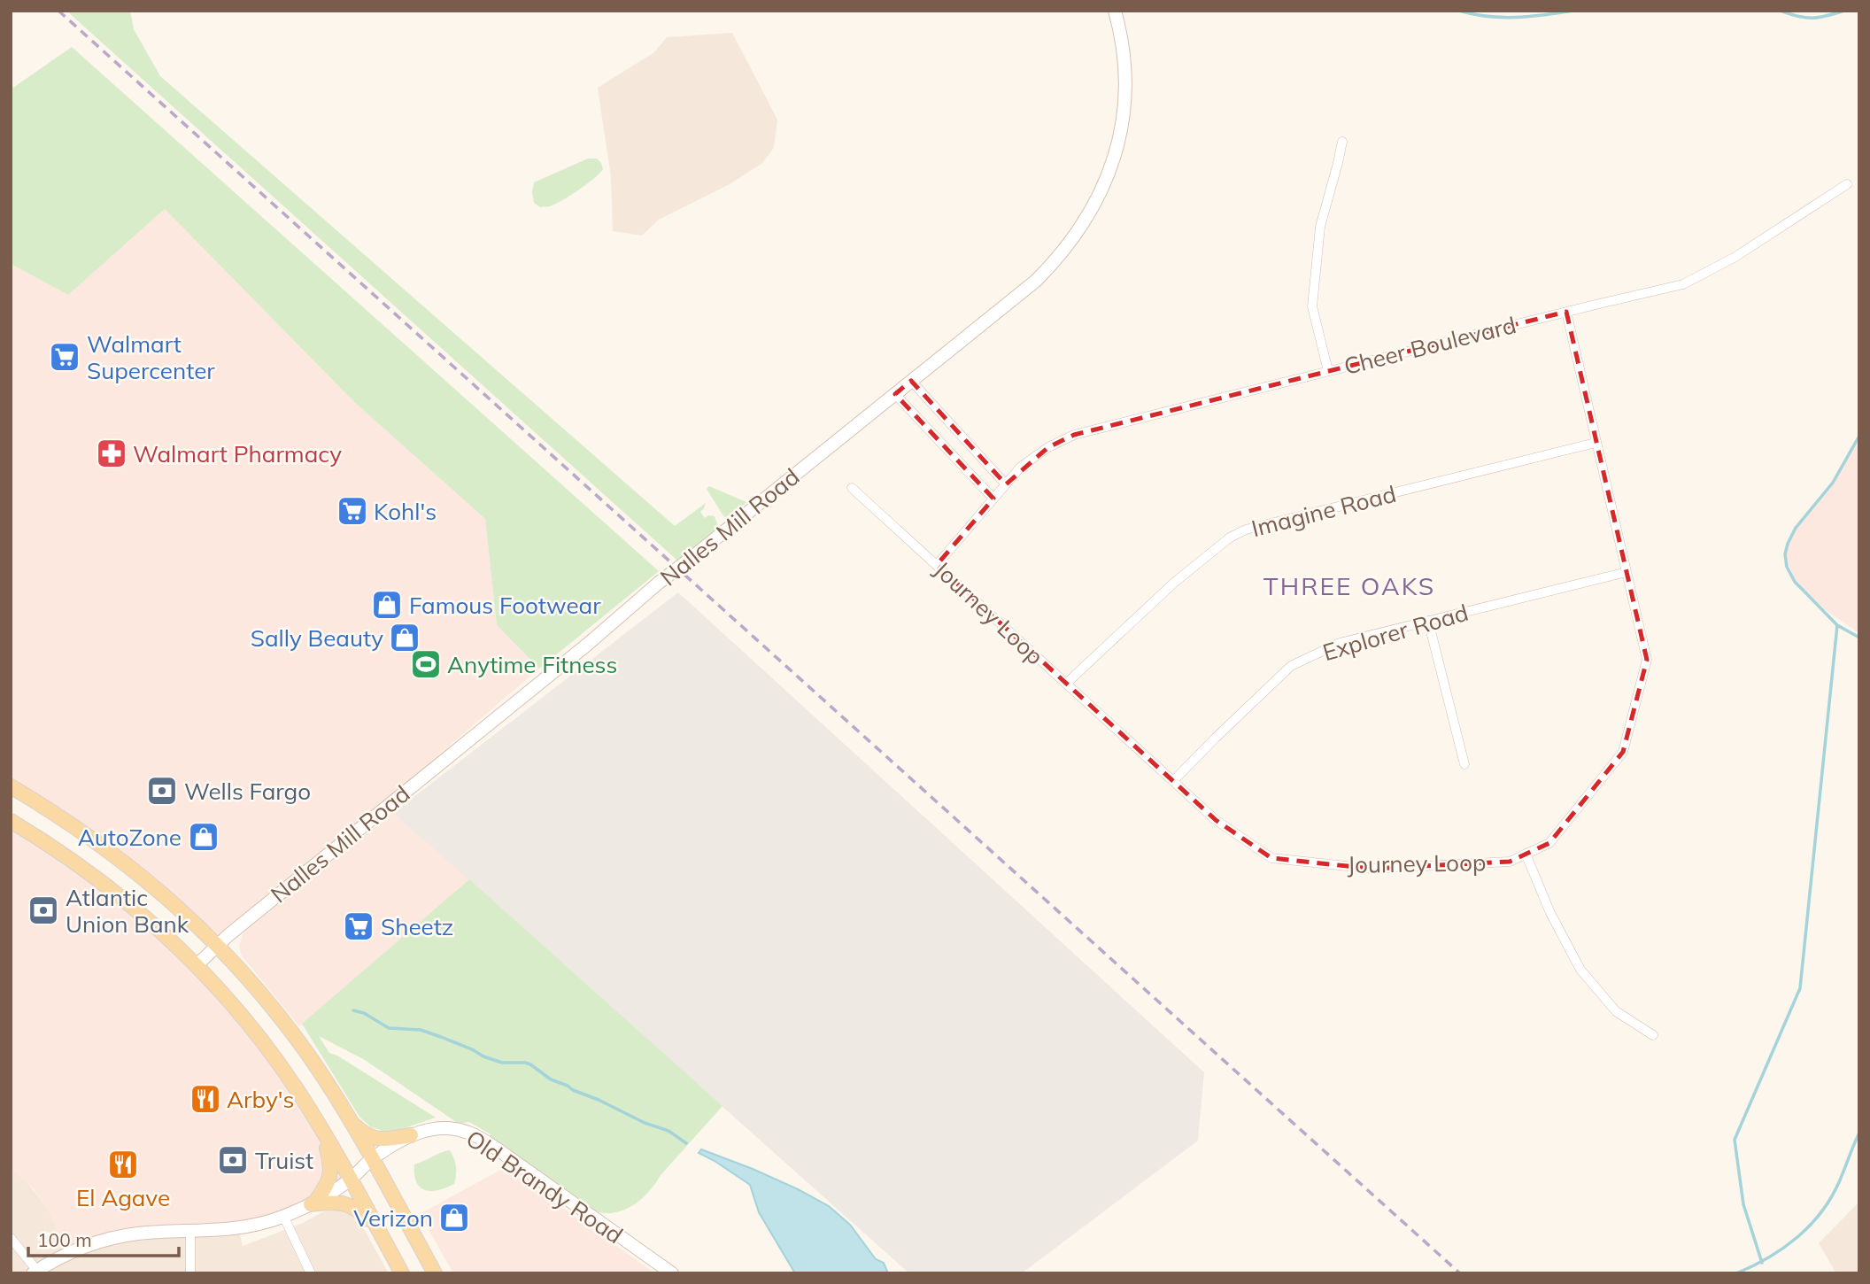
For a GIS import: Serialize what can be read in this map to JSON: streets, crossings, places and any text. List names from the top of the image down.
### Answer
{
  "streets": {
    "street": [
      "Cheer Boulevard",
      "Imagine Road",
      "Nalles Mill Road",
      "Journey Loop",
      "Explorer Road",
      "Old Brandy Road"
    ]
  },
  "crossings": [
    ["Cheer Boulevard", "Journey Loop"],
    ["Imagine Road", "Journey Loop"],
    ["Journey Loop", "Explorer Road"]
  ],
  "districts": ["THREE OAKS"],
  "places": {
    "supermarket": ["Walmart Supercenter", "Kohl's", "Sheetz"],
    "pharmacy": ["Walmart Pharmacy"],
    "shop": [
      "Famous Footwear",
      "Sally Beauty",
      "AutoZone",
      "Verizon"
    ],
    "sports": ["Anytime Fitness"],
    "bank": ["Wells Fargo", "Atlantic Union Bank", "Truist"],
    "restaurant": ["Arby's", "El Agave"]
  },
  "scale_bar": "100 m"
}
